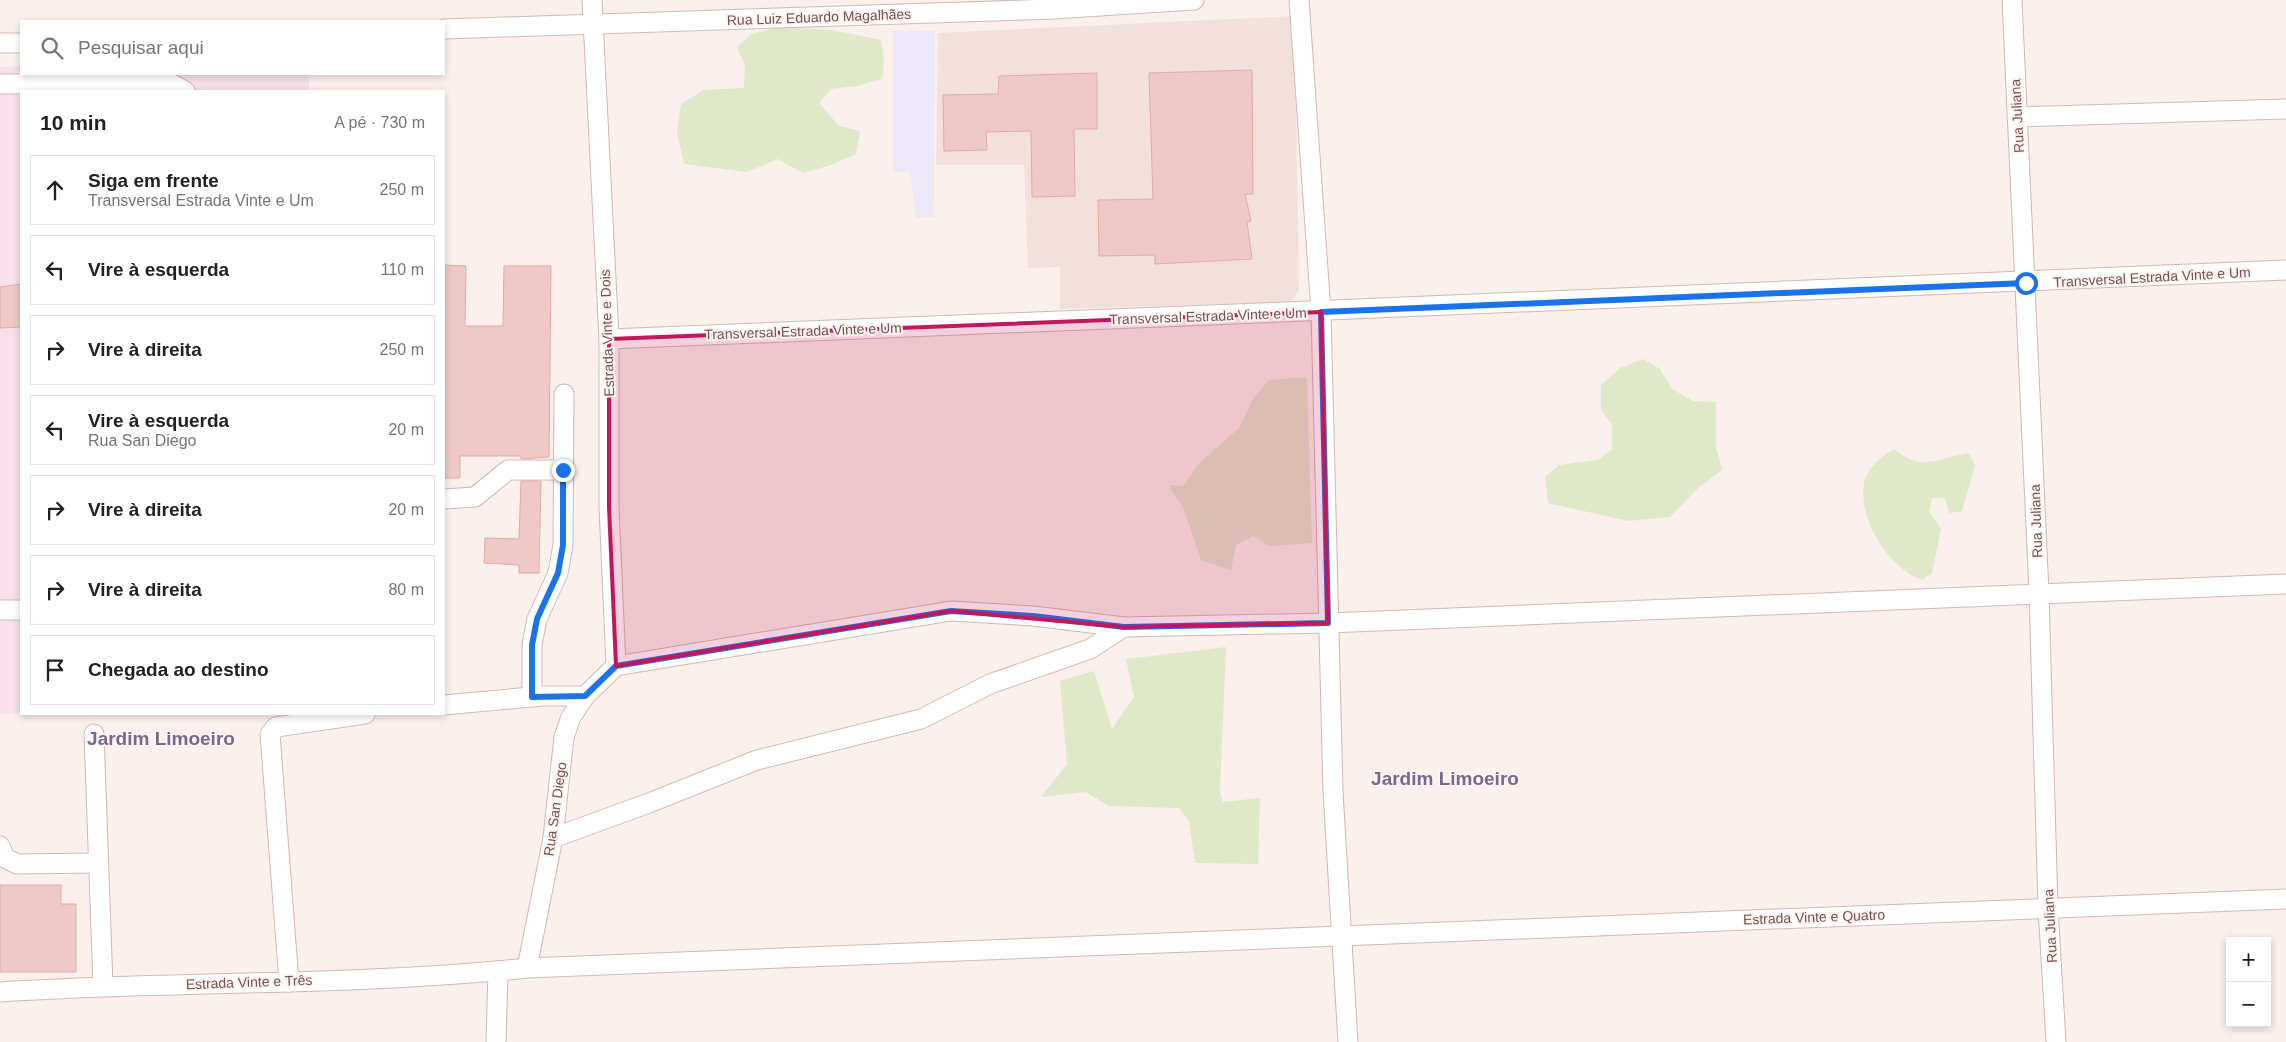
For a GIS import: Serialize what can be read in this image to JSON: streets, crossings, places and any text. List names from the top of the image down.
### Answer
{
  "streets": {
    "street": [
      "Rua Luiz Eduardo Magalhães",
      "Rua Juliana",
      "Transversal Estrada Vinte e Um",
      "Estrada Vinte e Dois",
      "Rua San Diego",
      "Estrada Vinte e Quatro",
      "Estrada Vinte e Três"
    ]
  },
  "crossings": [
    ["Rua Luiz Eduardo Magalhães", "Estrada Vinte e Dois"],
    ["Rua Juliana", "Transversal Estrada Vinte e Um"],
    ["Rua Juliana", "Estrada Vinte e Quatro"],
    ["Transversal Estrada Vinte e Um", "Estrada Vinte e Dois"],
    ["Estrada Vinte e Dois", "Rua San Diego"],
    ["Rua San Diego", "Estrada Vinte e Quatro"],
    ["Rua San Diego", "Estrada Vinte e Três"],
    ["Estrada Vinte e Quatro", "Estrada Vinte e Três"]
  ],
  "districts": ["Jardim Limoeiro", "Jardim Limoeiro"],
  "page": {
    "search": "Pesquisar aqui",
    "heading": ["10 min", "A pé · 730 m"],
    "list": [
      ["Siga em frente", "Transversal Estrada Vinte e Um", "250 m"],
      ["Vire à esquerda", "110 m"],
      ["Vire à direita", "250 m"],
      ["Vire à esquerda", "Rua San Diego", "20 m"],
      ["Vire à direita", "20 m"],
      ["Vire à direita", "80 m"],
      "Chegada ao destino"
    ],
    "map_buttons": ["+", "−"]
  }
}
